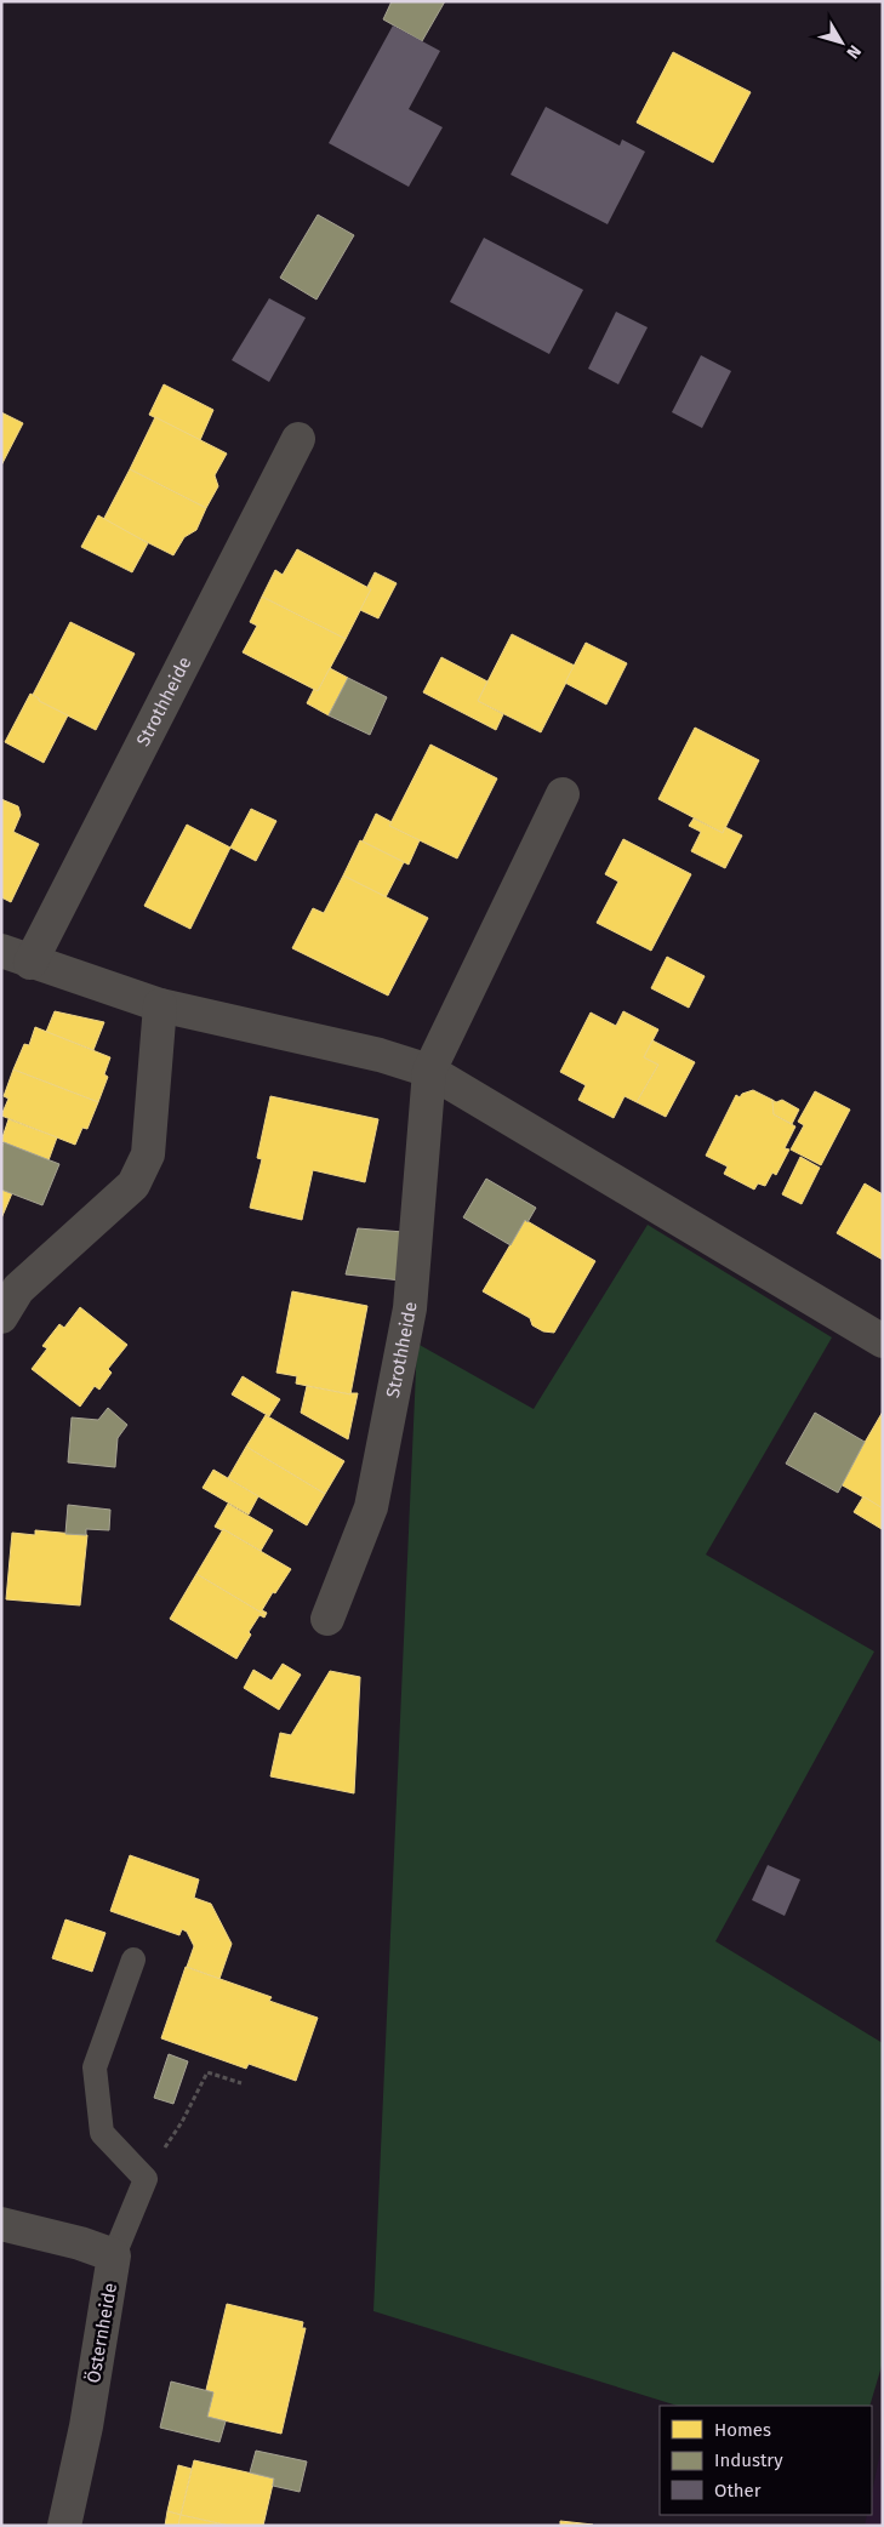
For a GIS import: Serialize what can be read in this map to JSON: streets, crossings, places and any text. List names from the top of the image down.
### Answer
{
  "streets": {
    "street": ["Strothheide", "Östernheide"]
  },
  "legend": ["Homes", "Industry", "Other"],
  "north": "bottom right"
}
